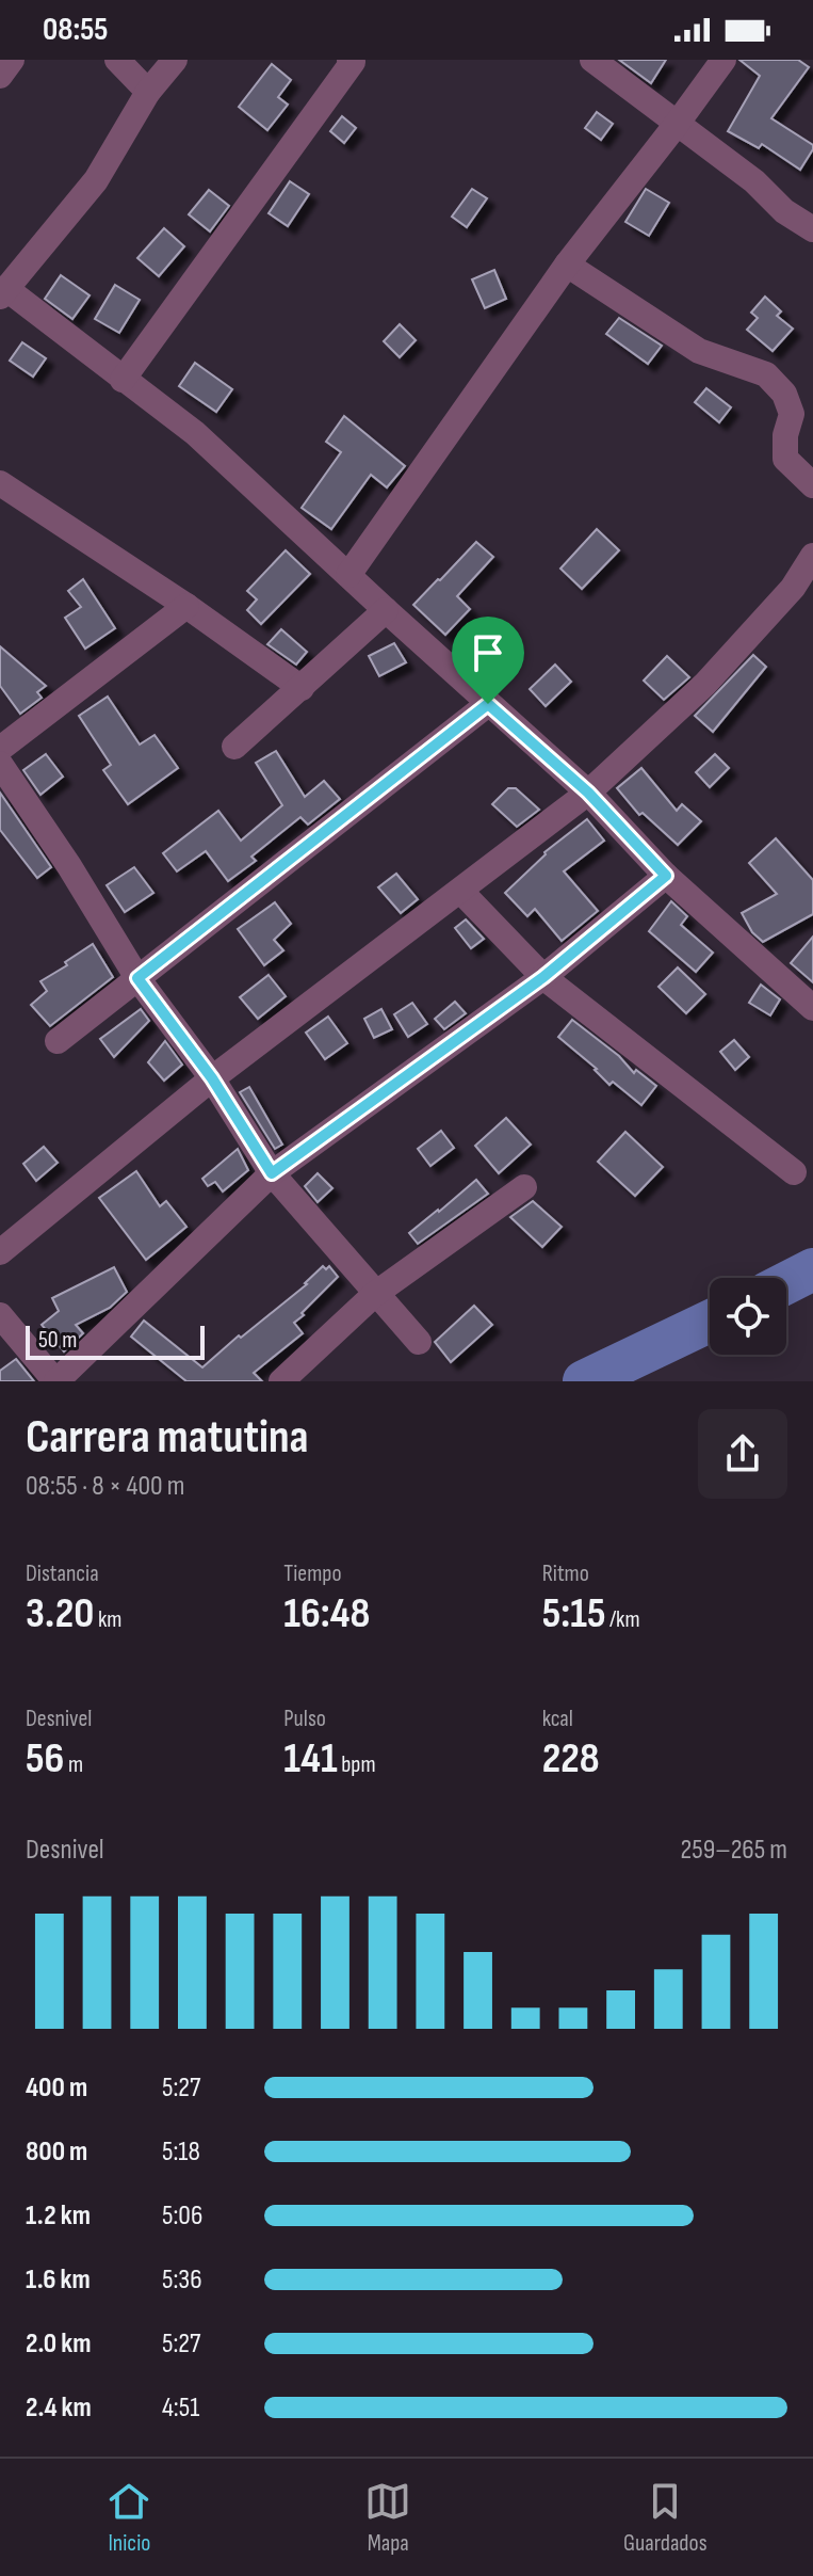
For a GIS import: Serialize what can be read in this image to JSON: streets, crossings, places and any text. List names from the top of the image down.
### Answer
{
  "scale_bar": "50 m",
  "page": {
    "status": "08:55",
    "scale": "50 m",
    "heading": ["Carrera matutina", "08:55 · 8 × 400 m"],
    "stats": [
      ["Distancia", "3.20 km"],
      ["Tiempo", "16:48"],
      ["Ritmo", "5:15 /km"],
      ["Desnivel", "56 m"],
      ["Pulso", "141 bpm"],
      ["kcal", "228"]
    ],
    "chart": ["Desnivel", "259–265 m"],
    "list": [
      {
        "name": "400 m",
        "note": "5:27"
      },
      {
        "name": "800 m",
        "note": "5:18"
      },
      {
        "name": "1.2 km",
        "note": "5:06"
      },
      {
        "name": "1.6 km",
        "note": "5:36"
      },
      {
        "name": "2.0 km",
        "note": "5:27"
      },
      {
        "name": "2.4 km",
        "note": "4:51"
      }
    ],
    "tabs": ["Inicio", "Mapa", "Guardados"]
  }
}
